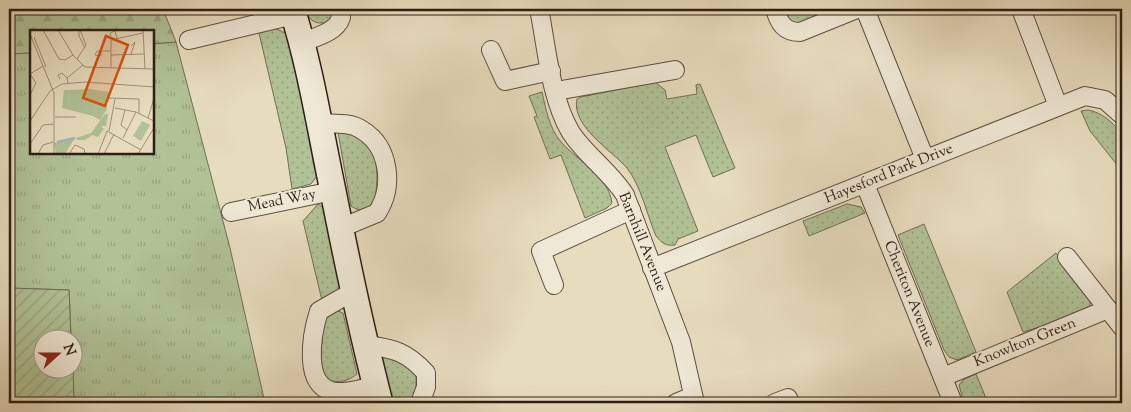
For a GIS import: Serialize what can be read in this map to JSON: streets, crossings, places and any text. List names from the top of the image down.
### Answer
{
  "streets": {
    "street": [
      "Hayesford Park Drive",
      "Mead Way",
      "Barnhill Avenue",
      "Cheriton Avenue",
      "Knowlton Green"
    ]
  },
  "crossings": [
    ["Hayesford Park Drive", "Barnhill Avenue"],
    ["Hayesford Park Drive", "Cheriton Avenue"],
    ["Cheriton Avenue", "Knowlton Green"]
  ],
  "north": "right"
}
